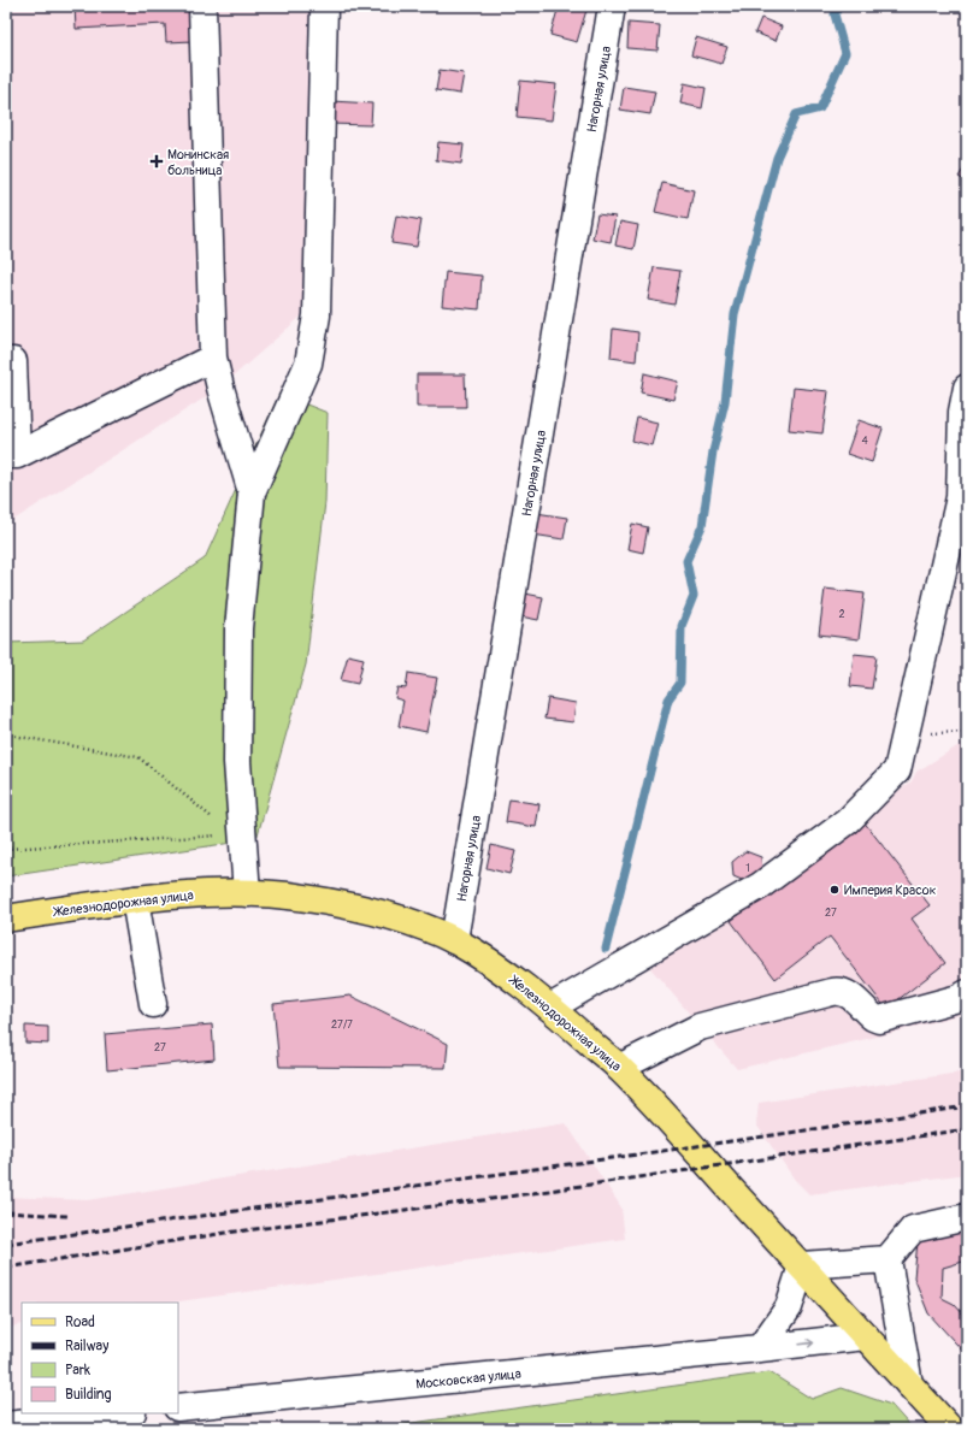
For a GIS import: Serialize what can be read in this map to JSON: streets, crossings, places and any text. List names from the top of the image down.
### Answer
{
  "streets": {
    "main road": ["Железнодорожная улица"],
    "street": ["Нагорная улица", "Московская улица"]
  },
  "crossings": [
    ["Нагорная улица", "Железнодорожная улица"],
    ["Железнодорожная улица", "Московская улица"]
  ],
  "places": {
    "health": ["Монинская больница"],
    "other": ["Империя Красок"]
  },
  "house_numbers": [
    "4",
    "2",
    "1",
    "27",
    "27/7",
    "27"
  ],
  "legend": [
    "Road",
    "Railway",
    "Park",
    "Building"
  ]
}
